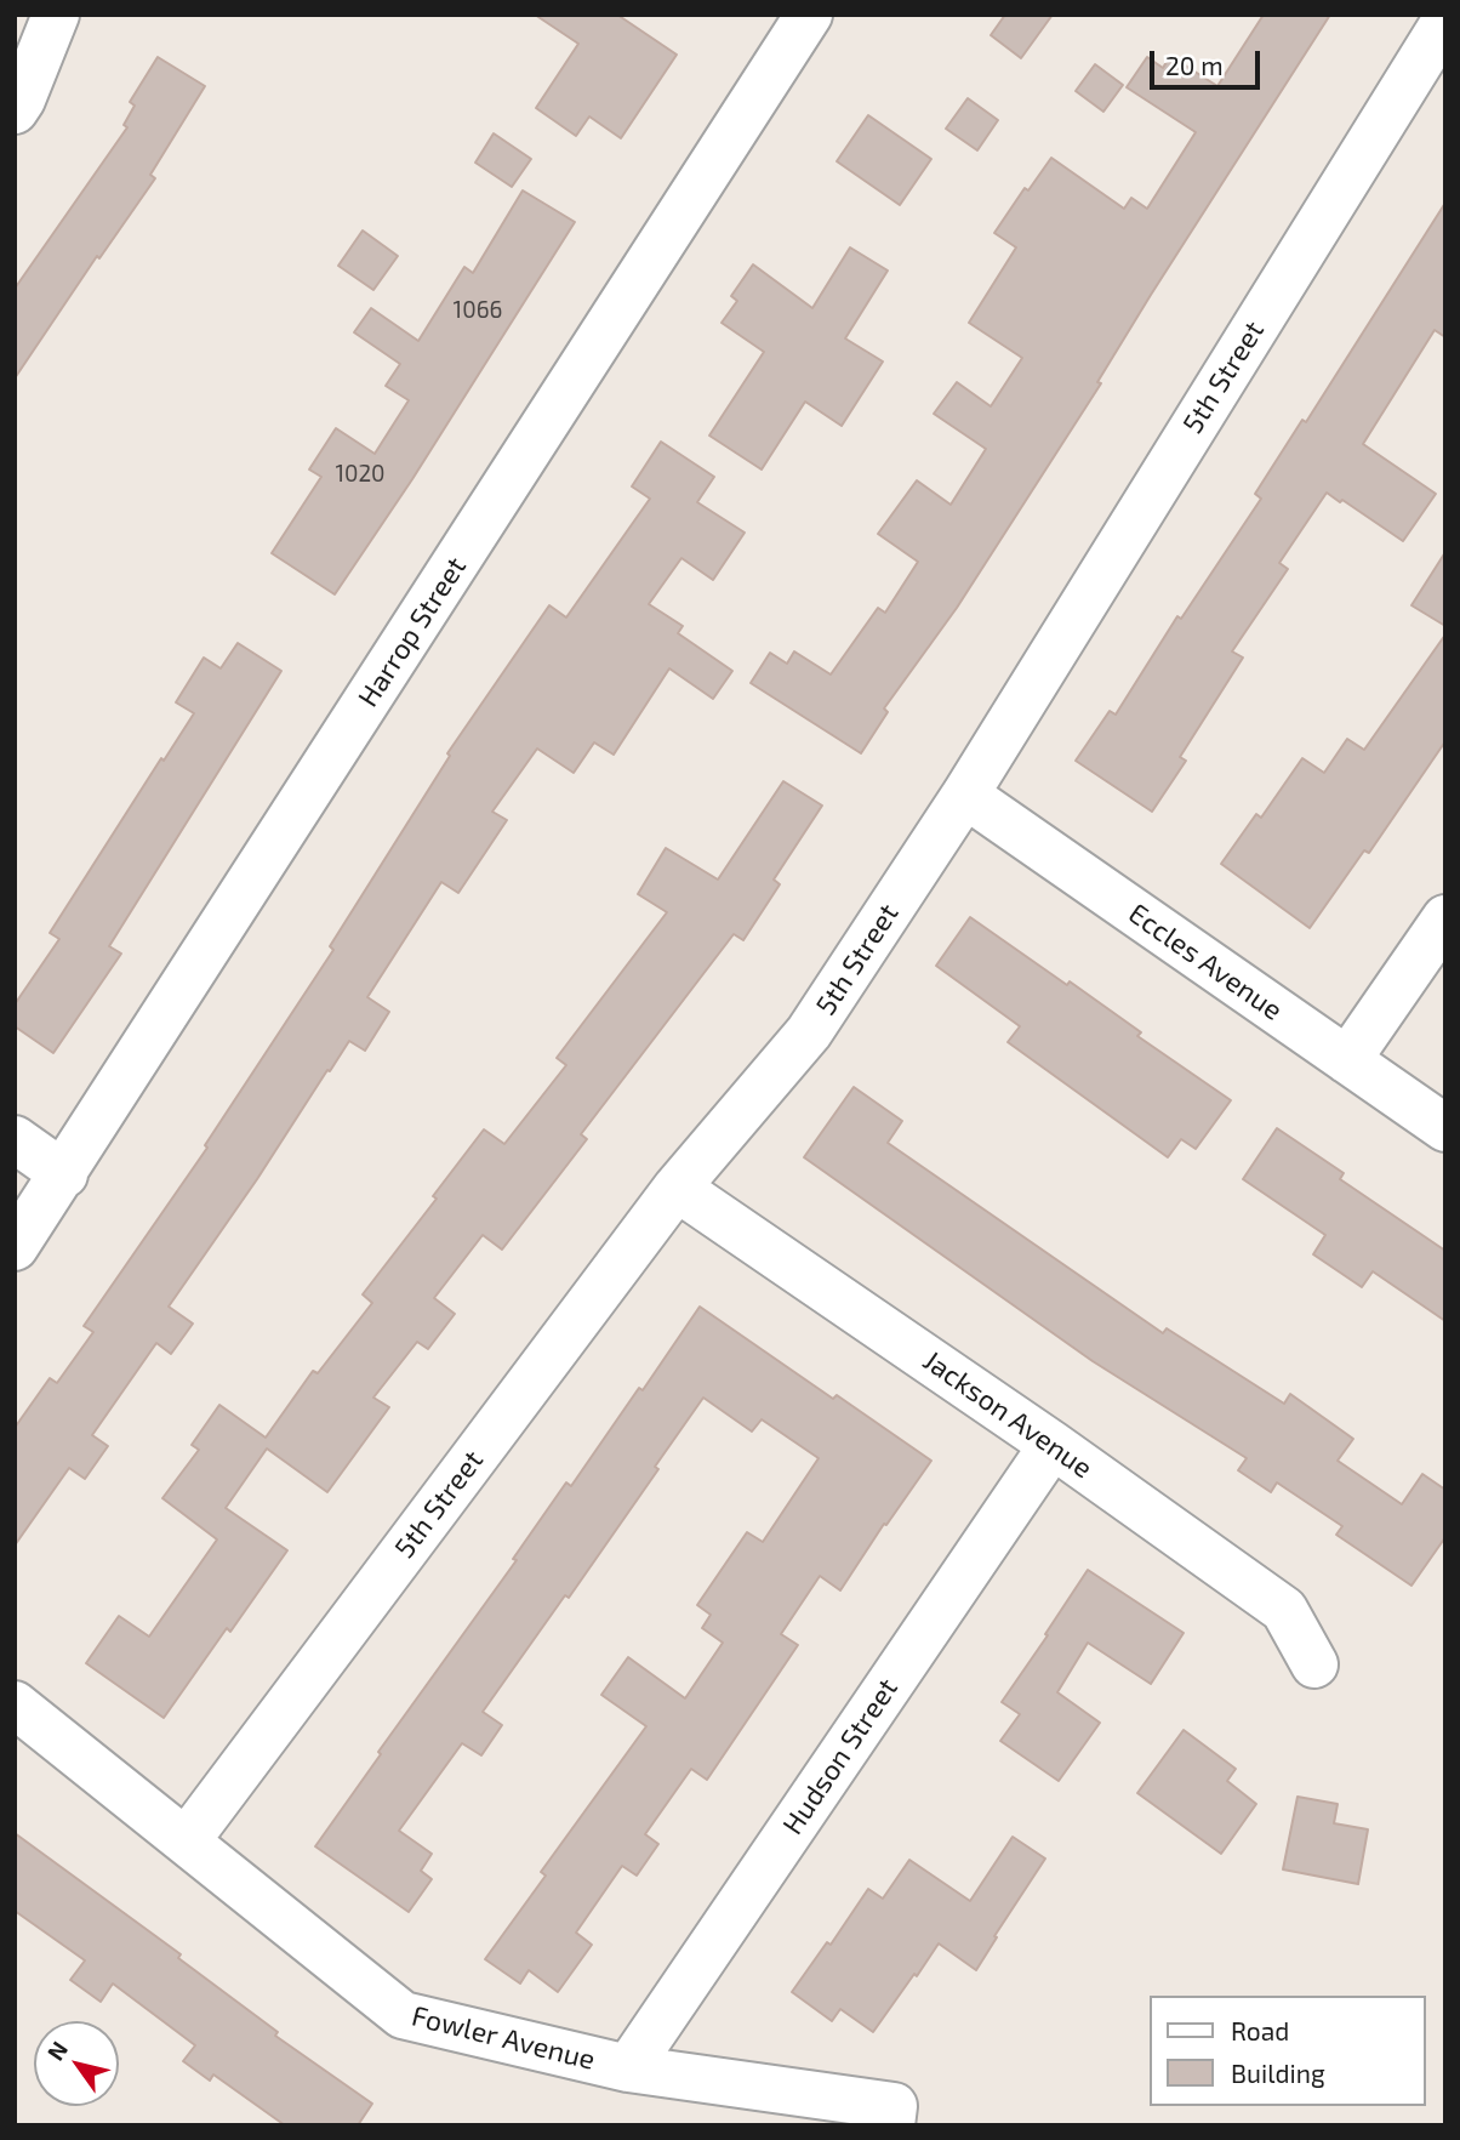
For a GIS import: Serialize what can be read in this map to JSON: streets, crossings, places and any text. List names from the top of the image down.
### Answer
{
  "streets": {
    "street": [
      "5th Street",
      "Harrop Street",
      "Eccles Avenue",
      "Jackson Avenue",
      "Hudson Street",
      "Fowler Avenue"
    ]
  },
  "crossings": [
    ["5th Street", "Eccles Avenue"],
    ["5th Street", "Jackson Avenue"],
    ["5th Street", "Fowler Avenue"],
    ["Jackson Avenue", "Hudson Street"],
    ["Hudson Street", "Fowler Avenue"]
  ],
  "house_numbers": ["1066", "1020"],
  "legend": ["Road", "Building"],
  "scale_bar": "20 m",
  "north": "top left"
}
